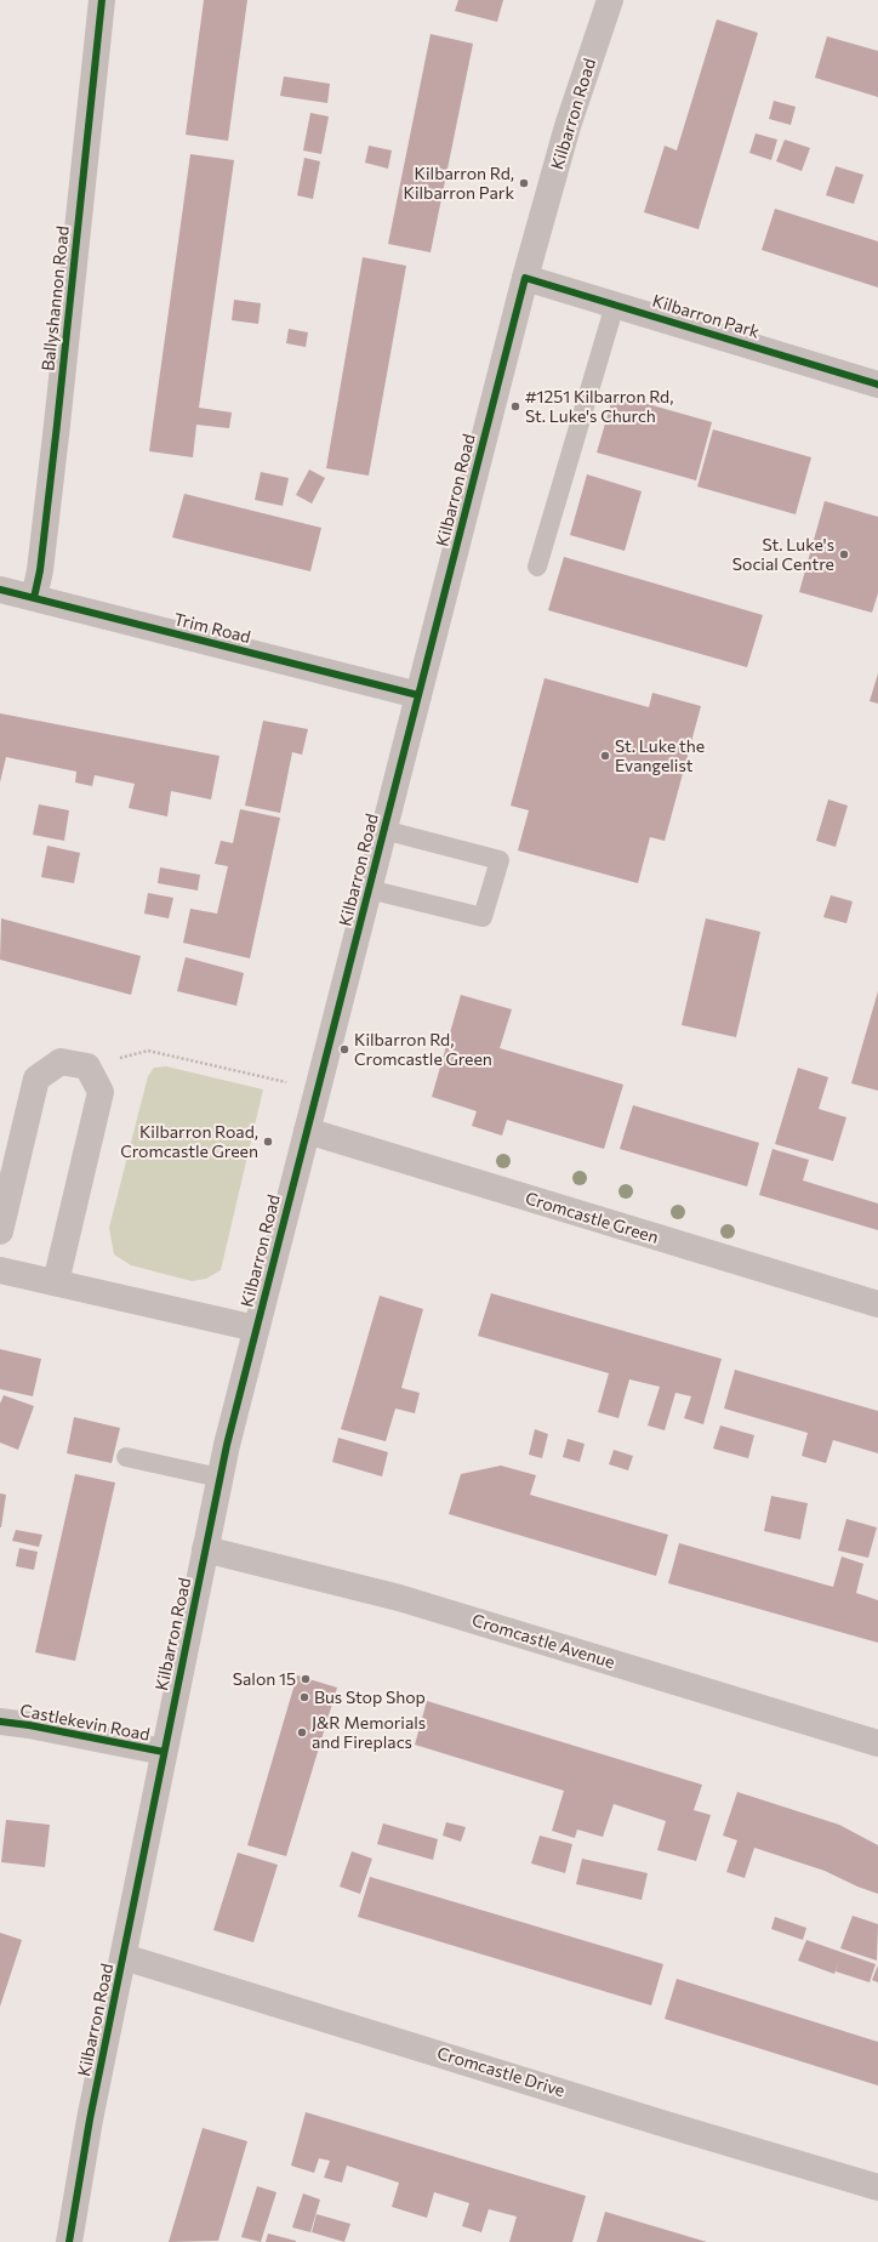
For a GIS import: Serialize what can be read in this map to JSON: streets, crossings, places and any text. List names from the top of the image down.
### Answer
{
  "streets": {
    "street": [
      "Kilbarron Road",
      "Ballyshannon Road",
      "Kilbarron Park",
      "Trim Road",
      "Cromcastle Green",
      "Cromcastle Avenue",
      "Castlekevin Road",
      "Cromcastle Drive"
    ]
  },
  "crossings": [
    ["Kilbarron Road", "Kilbarron Park"],
    ["Kilbarron Road", "Trim Road"],
    ["Kilbarron Road", "Cromcastle Green"],
    ["Kilbarron Road", "Cromcastle Avenue"],
    ["Kilbarron Road", "Castlekevin Road"],
    ["Kilbarron Road", "Cromcastle Drive"],
    ["Ballyshannon Road", "Trim Road"]
  ],
  "places": [
    "Kilbarron Rd, Kilbarron Park",
    "#1251 Kilbarron Rd, St. Luke's Church",
    "St. Luke's Social Centre",
    "St. Luke the Evangelist",
    "Kilbarron Rd, Cromcastle Green",
    "Kilbarron Road, Cromcastle Green",
    "Salon 15",
    "Bus Stop Shop",
    "J&R Memorials and Fireplacs"
  ]
}
